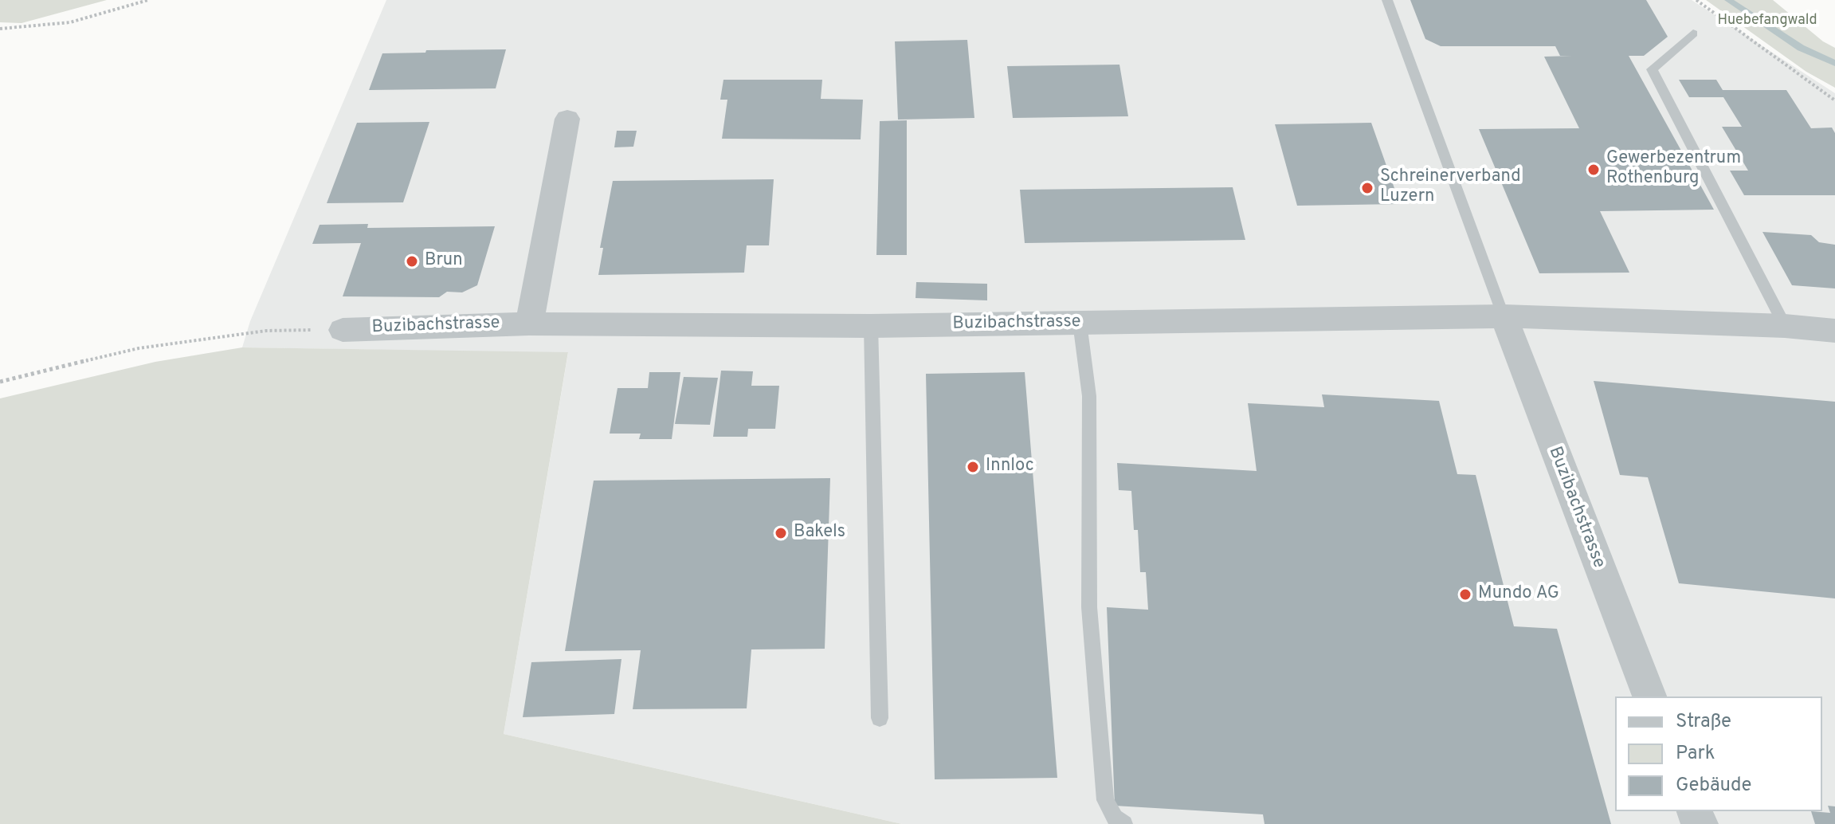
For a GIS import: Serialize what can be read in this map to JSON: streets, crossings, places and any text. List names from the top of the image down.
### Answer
{
  "streets": {
    "street": ["Buzibachstrasse"]
  },
  "parks": ["Huebefangwald"],
  "places": [
    "Gewerbezentrum Rothenburg",
    "Schreinerverband Luzern",
    "Brun",
    "Innloc",
    "Bakels",
    "Mundo AG"
  ],
  "legend": ["Straße", "Park", "Gebäude"]
}
